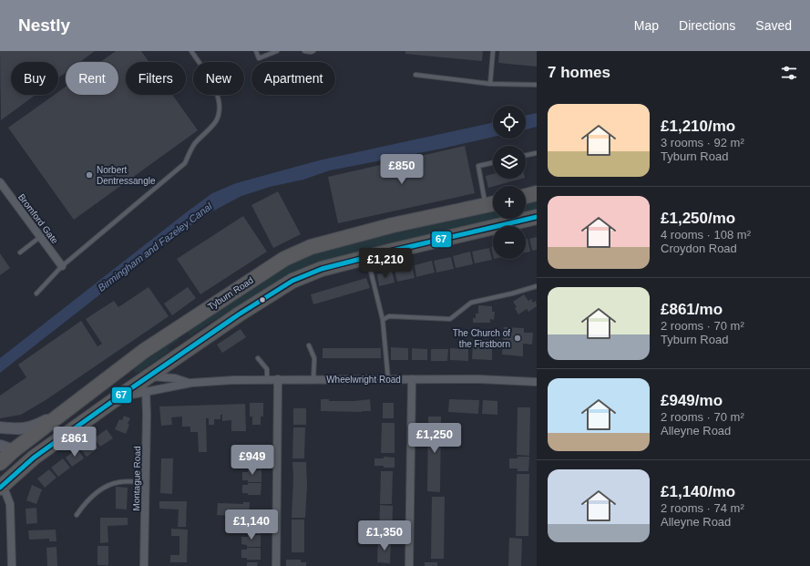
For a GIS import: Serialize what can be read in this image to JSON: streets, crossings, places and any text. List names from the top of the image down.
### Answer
{
  "streets": {
    "highway": ["Tyburn Road"],
    "street": ["Bromford Gate", "Wheelwright Road", "Montague Road"]
  },
  "crossings": [
    ["Wheelwright Road", "Montague Road"]
  ],
  "water": ["Birmingham and Fazeley Canal"],
  "places": ["Norbert Dentressangle", "The Church of the Firstborn"],
  "lines": ["transit line 67"],
  "page": {
    "header": "Nestly",
    "nav": ["Map", "Directions", "Saved"],
    "heading": "7 homes",
    "chip": [
      "Buy",
      "Rent",
      "Filters",
      "New",
      "Apartment"
    ],
    "list": [
      {
        "name": "£1,210/mo",
        "note": "3 rooms · 92 m² · Tyburn Road"
      },
      {
        "name": "£1,250/mo",
        "note": "4 rooms · 108 m² · Croydon Road"
      },
      {
        "name": "£861/mo",
        "note": "2 rooms · 70 m² · Tyburn Road"
      },
      {
        "name": "£949/mo",
        "note": "2 rooms · 70 m² · Alleyne Road"
      },
      {
        "name": "£1,140/mo",
        "note": "2 rooms · 74 m² · Alleyne Road"
      }
    ],
    "map_buttons": ["+", "−"],
    "price": [
      "£850",
      "£1,210",
      "£1,250",
      "£861",
      "£949",
      "£1,140",
      "£1,350"
    ]
  }
}
